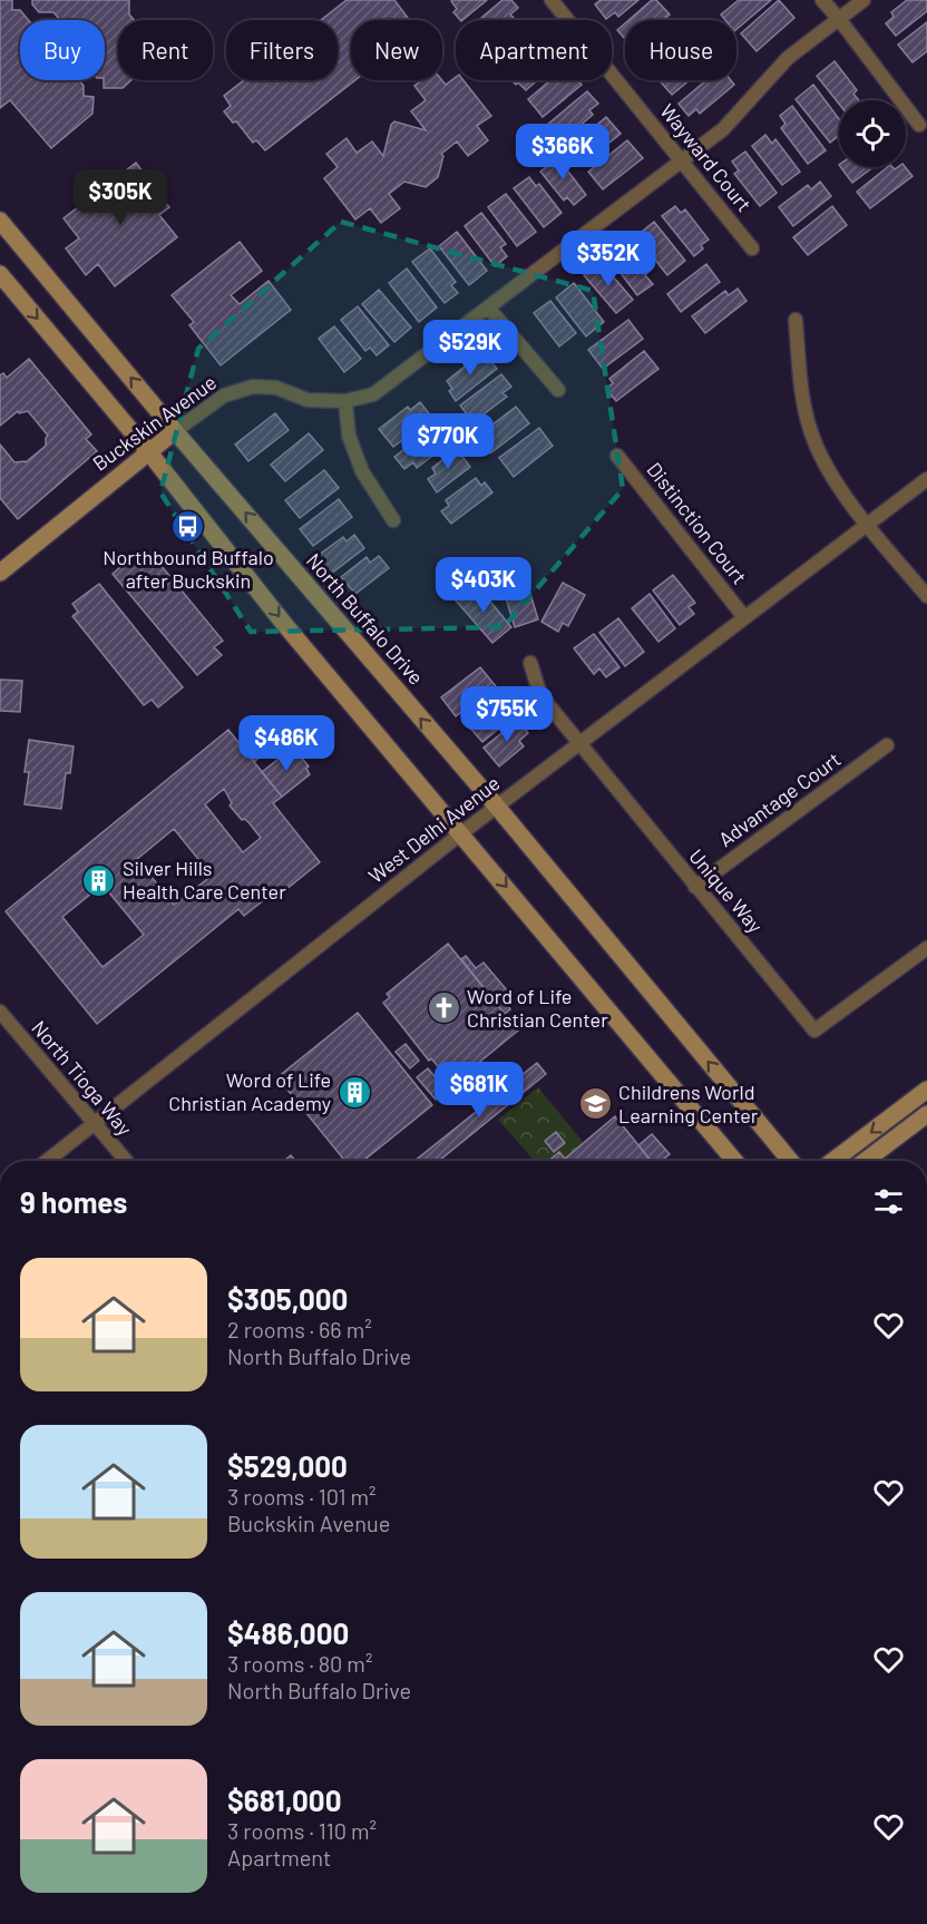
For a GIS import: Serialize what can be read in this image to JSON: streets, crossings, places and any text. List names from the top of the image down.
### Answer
{
  "streets": {
    "main road": ["Buckskin Avenue", "North Buffalo Drive"],
    "street": [
      "Wayward Court",
      "Distinction Court",
      "Advantage Court",
      "West Delhi Avenue",
      "Unique Way",
      "North Tioga Way"
    ]
  },
  "crossings": [
    ["Wayward Court", "Buckskin Avenue"],
    ["Buckskin Avenue", "North Buffalo Drive"],
    ["Distinction Court", "West Delhi Avenue"],
    ["North Buffalo Drive", "West Delhi Avenue"],
    ["Advantage Court", "Unique Way"],
    ["West Delhi Avenue", "Unique Way"],
    ["West Delhi Avenue", "North Tioga Way"]
  ],
  "places": {
    "bus stop": ["Northbound Buffalo after Buckskin"],
    "building": ["Silver Hills Health Care Center", "Word of Life Christian Academy"],
    "church": ["Word of Life Christian Center"],
    "school or university": ["Childrens World Learning Center"]
  },
  "page": {
    "chip": [
      "Buy",
      "Rent",
      "Filters",
      "New",
      "Apartment",
      "House"
    ],
    "price": [
      "$366K",
      "$305K",
      "$352K",
      "$529K",
      "$770K",
      "$403K",
      "$755K",
      "$486K",
      "$681K"
    ],
    "heading": "9 homes",
    "list": [
      {
        "name": "$305,000",
        "note": "2 rooms · 66 m² · North Buffalo Drive"
      },
      {
        "name": "$529,000",
        "note": "3 rooms · 101 m² · Buckskin Avenue"
      },
      {
        "name": "$486,000",
        "note": "3 rooms · 80 m² · North Buffalo Drive"
      },
      {
        "name": "$681,000",
        "note": "3 rooms · 110 m² · Apartment"
      }
    ]
  }
}
